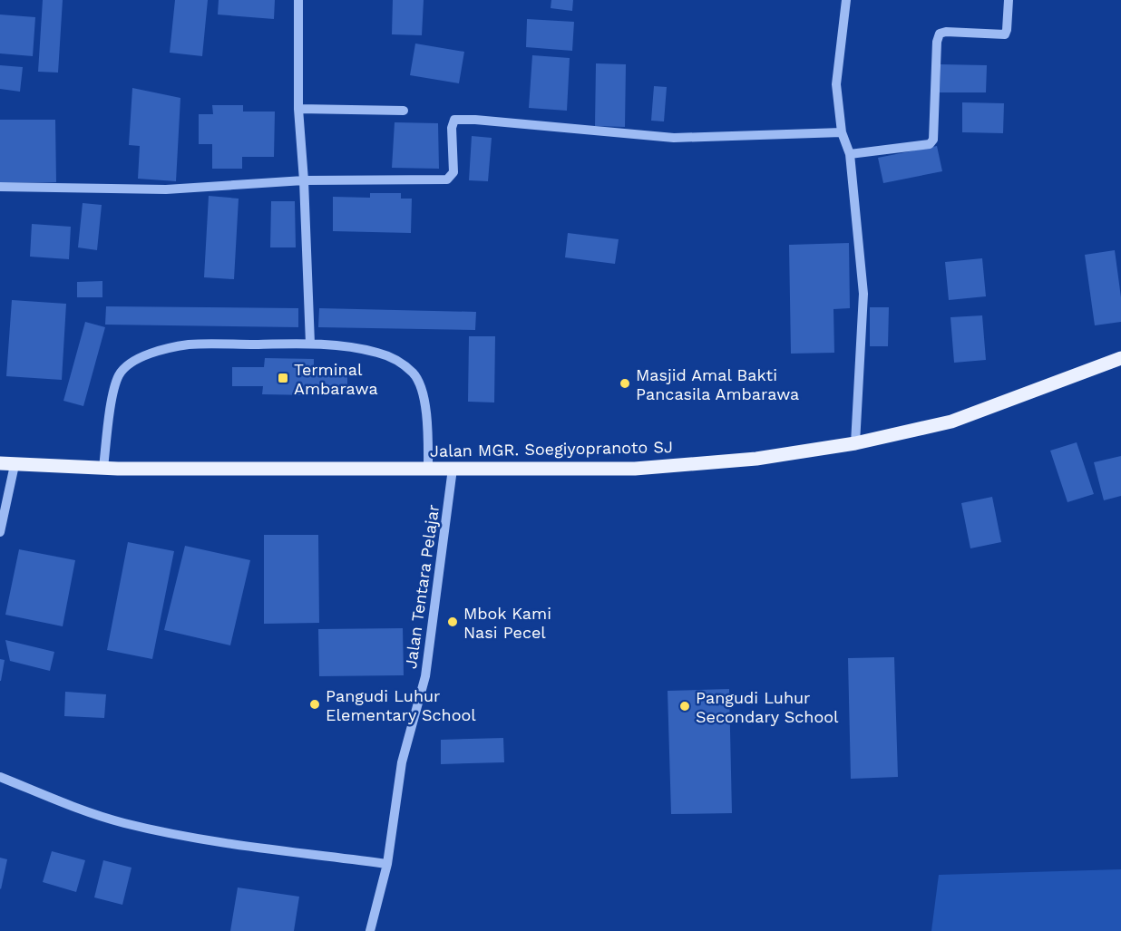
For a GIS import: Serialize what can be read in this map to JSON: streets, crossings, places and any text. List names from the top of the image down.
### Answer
{
  "streets": {
    "main road": ["Jalan MGR. Soegiyopranoto SJ"],
    "street": ["Jalan Tentara Pelajar"]
  },
  "crossings": [
    ["Jalan MGR. Soegiyopranoto SJ", "Jalan Tentara Pelajar"]
  ],
  "places": {
    "transit": ["Terminal Ambarawa"],
    "other": [
      "Masjid Amal Bakti Pancasila Ambarawa",
      "Mbok Kami Nasi Pecel",
      "Pangudi Luhur Elementary School",
      "Pangudi Luhur Secondary School"
    ]
  }
}
